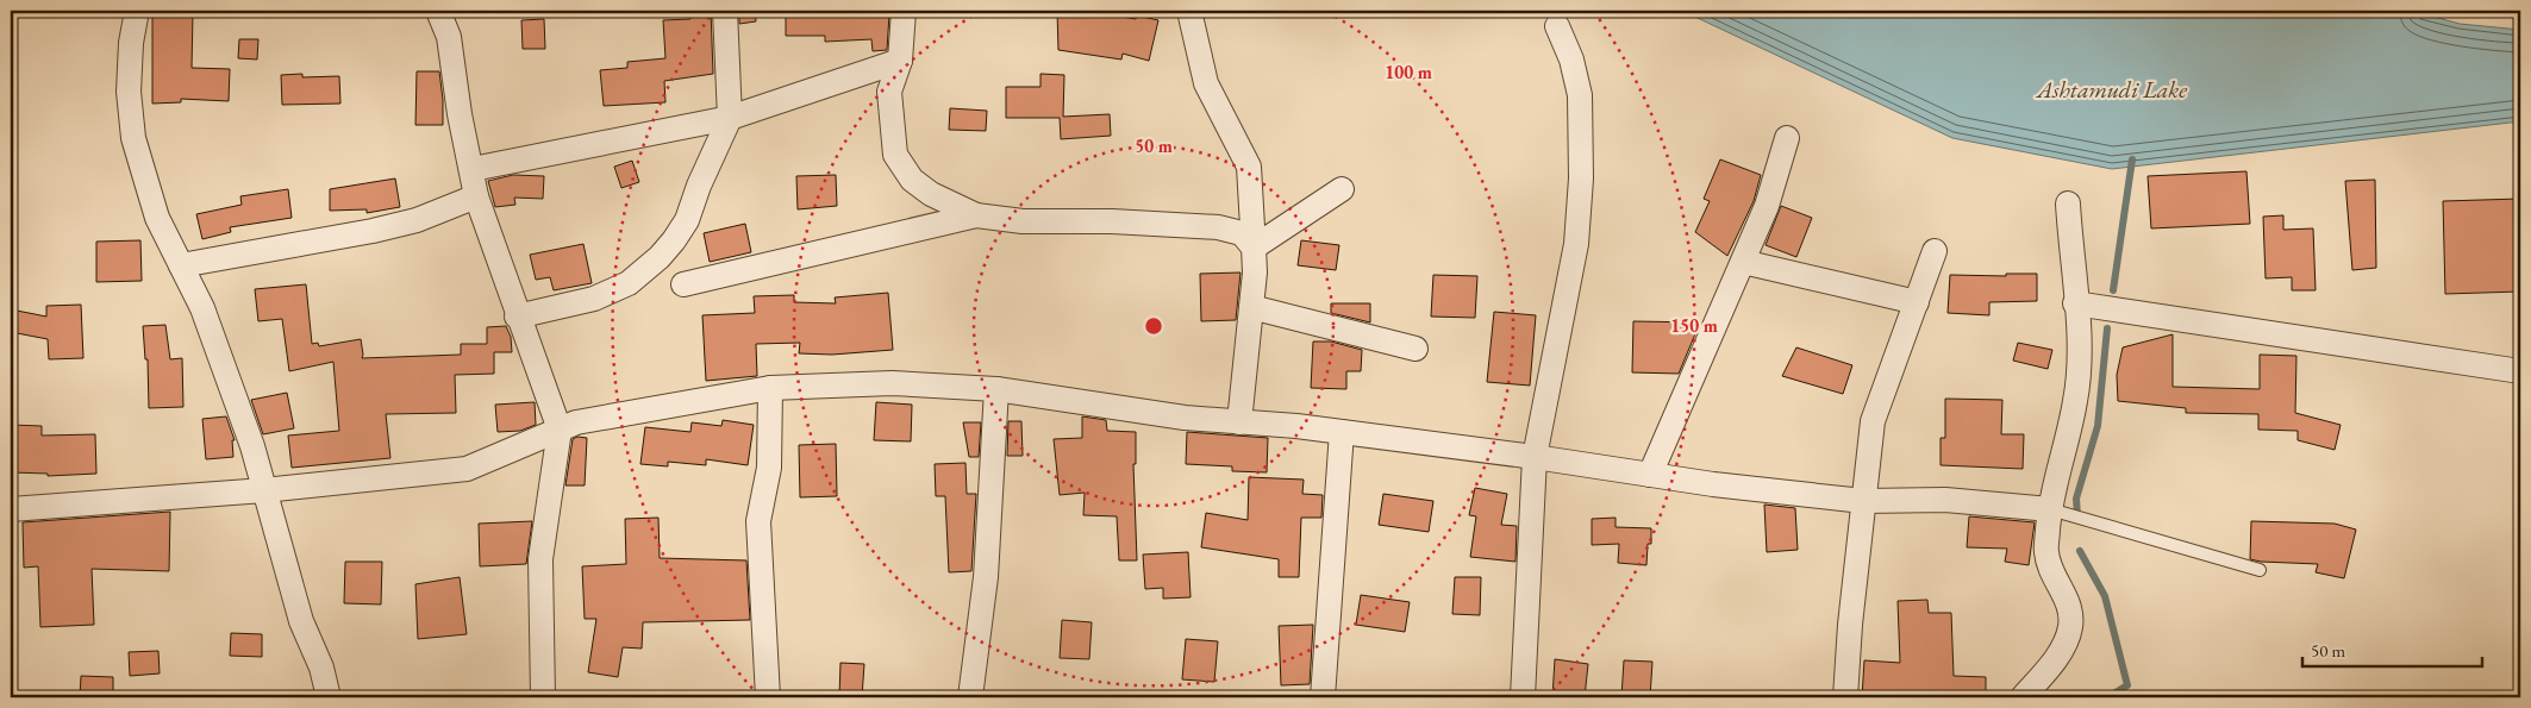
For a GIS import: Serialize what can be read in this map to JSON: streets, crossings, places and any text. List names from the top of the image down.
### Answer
{
  "water": ["Ashtamudi Lake"],
  "scale_bar": "50 m",
  "rings": ["100 m", "50 m", "150 m"]
}
